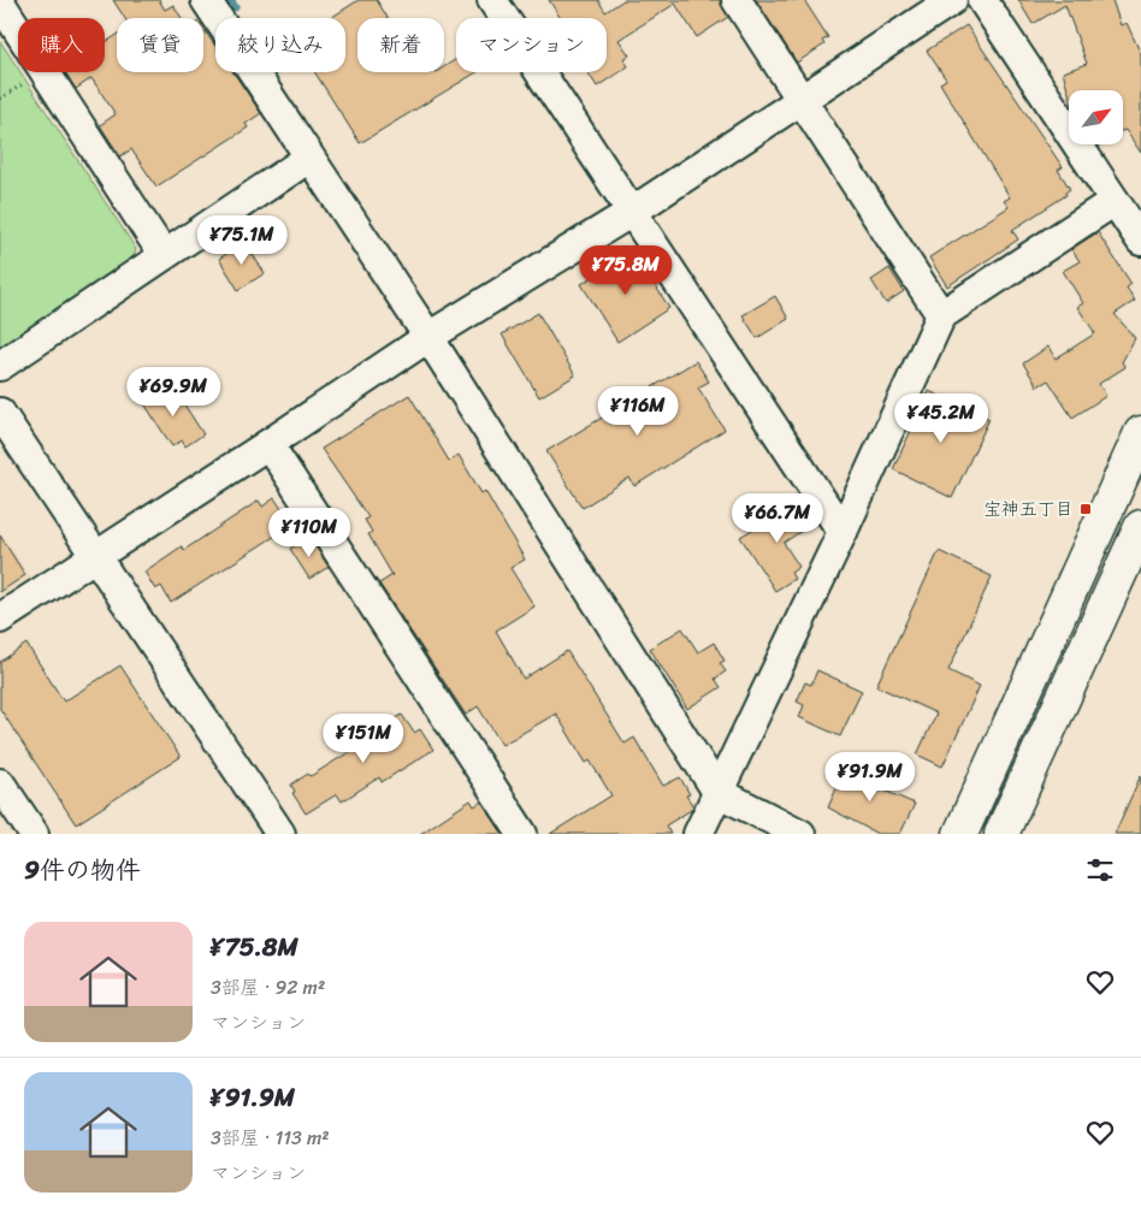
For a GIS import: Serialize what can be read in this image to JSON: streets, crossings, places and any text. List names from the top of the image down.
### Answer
{
  "places": {
    "transit": ["宝神五丁目"]
  },
  "north": "top right",
  "page": {
    "chip": [
      "購入",
      "賃貸",
      "絞り込み",
      "新着",
      "マンション"
    ],
    "price": [
      "¥75.1M",
      "¥75.8M",
      "¥69.9M",
      "¥116M",
      "¥45.2M",
      "¥66.7M",
      "¥110M",
      "¥151M",
      "¥91.9M"
    ],
    "heading": "9件の物件",
    "list": [
      {
        "name": "¥75.8M",
        "note": "3部屋 · 92 m² · マンション"
      },
      {
        "name": "¥91.9M",
        "note": "3部屋 · 113 m² · マンション"
      }
    ]
  }
}
